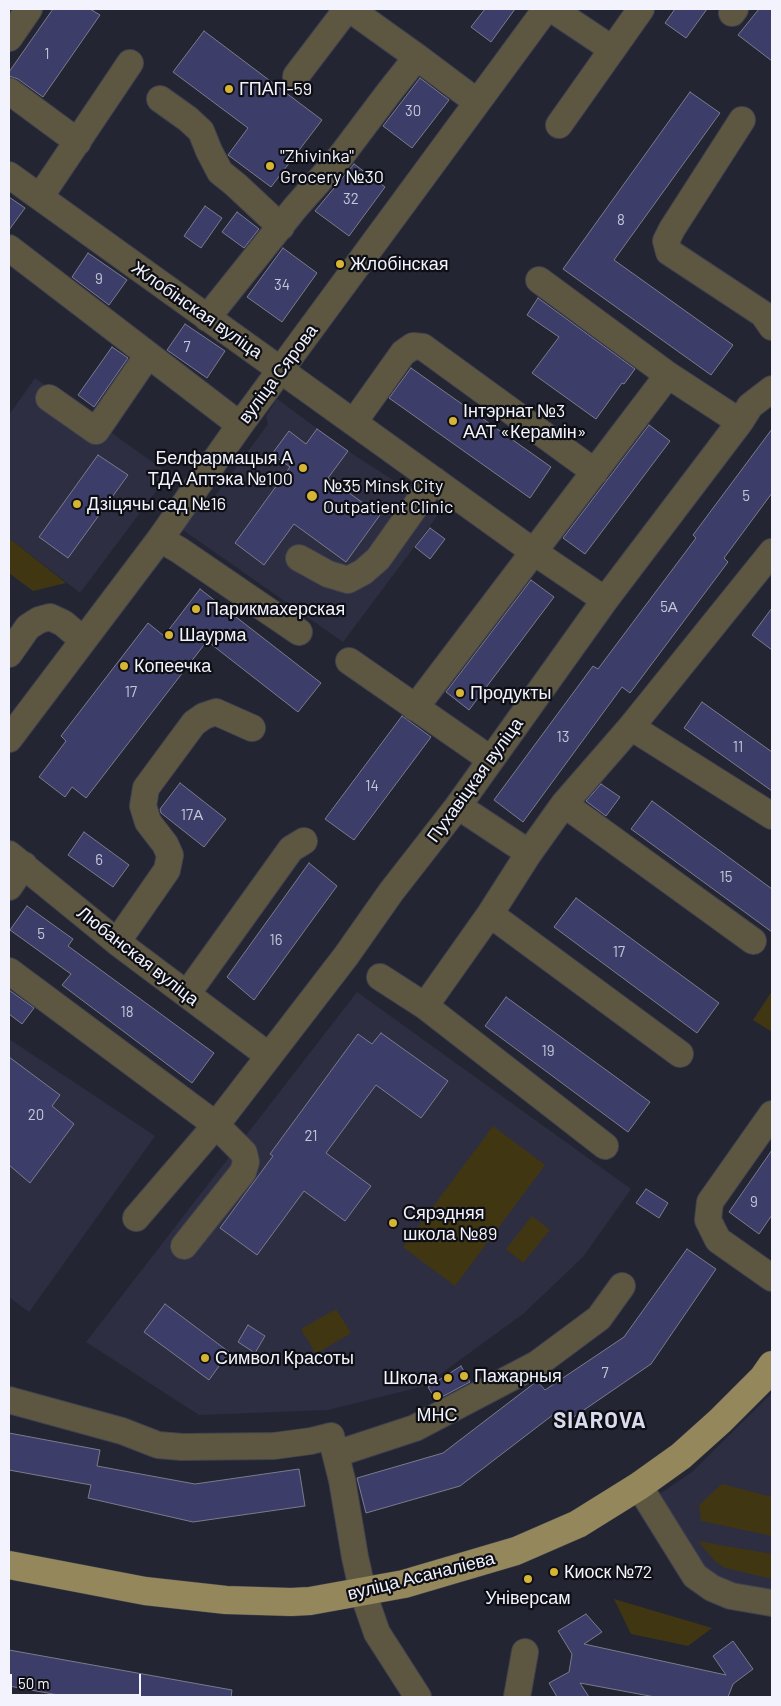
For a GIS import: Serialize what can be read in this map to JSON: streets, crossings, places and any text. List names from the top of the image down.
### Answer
{
  "streets": {
    "main road": ["вуліца Асаналіева"],
    "street": [
      "Жлобінская вуліца",
      "вуліца Сярова",
      "Пухавіцкая вуліца",
      "Любанская вуліца"
    ]
  },
  "crossings": [
    ["Жлобінская вуліца", "вуліца Сярова"],
    ["Жлобінская вуліца", "Пухавіцкая вуліца"],
    ["Пухавіцкая вуліца", "Любанская вуліца"]
  ],
  "districts": ["SIAROVA"],
  "places": [
    "ГПАП-59",
    "\"Zhivinka\" Grocery №30",
    "Жлобінская",
    "Інтэрнат №3 ААТ «Керамін»",
    "Белфармацыя А ТДА Аптэка №100",
    "№35 Minsk City Outpatient Clinic",
    "Дзіцячы сад №16",
    "Парикмахерская",
    "Шаурма",
    "Копеечка",
    "Продукты",
    "Сярэдняя школа №89",
    "Символ Красоты",
    "Пажарныя",
    "Школа",
    "МНС",
    "Киоск №72",
    "Універсам"
  ],
  "house_numbers": [
    "1",
    "30",
    "32",
    "8",
    "9",
    "34",
    "7",
    "5",
    "5А",
    "17",
    "13",
    "11",
    "14",
    "17А",
    "6",
    "15",
    "5",
    "16",
    "17",
    "18",
    "19",
    "20",
    "21",
    "9",
    "7"
  ],
  "scale_bar": "50 m"
}
